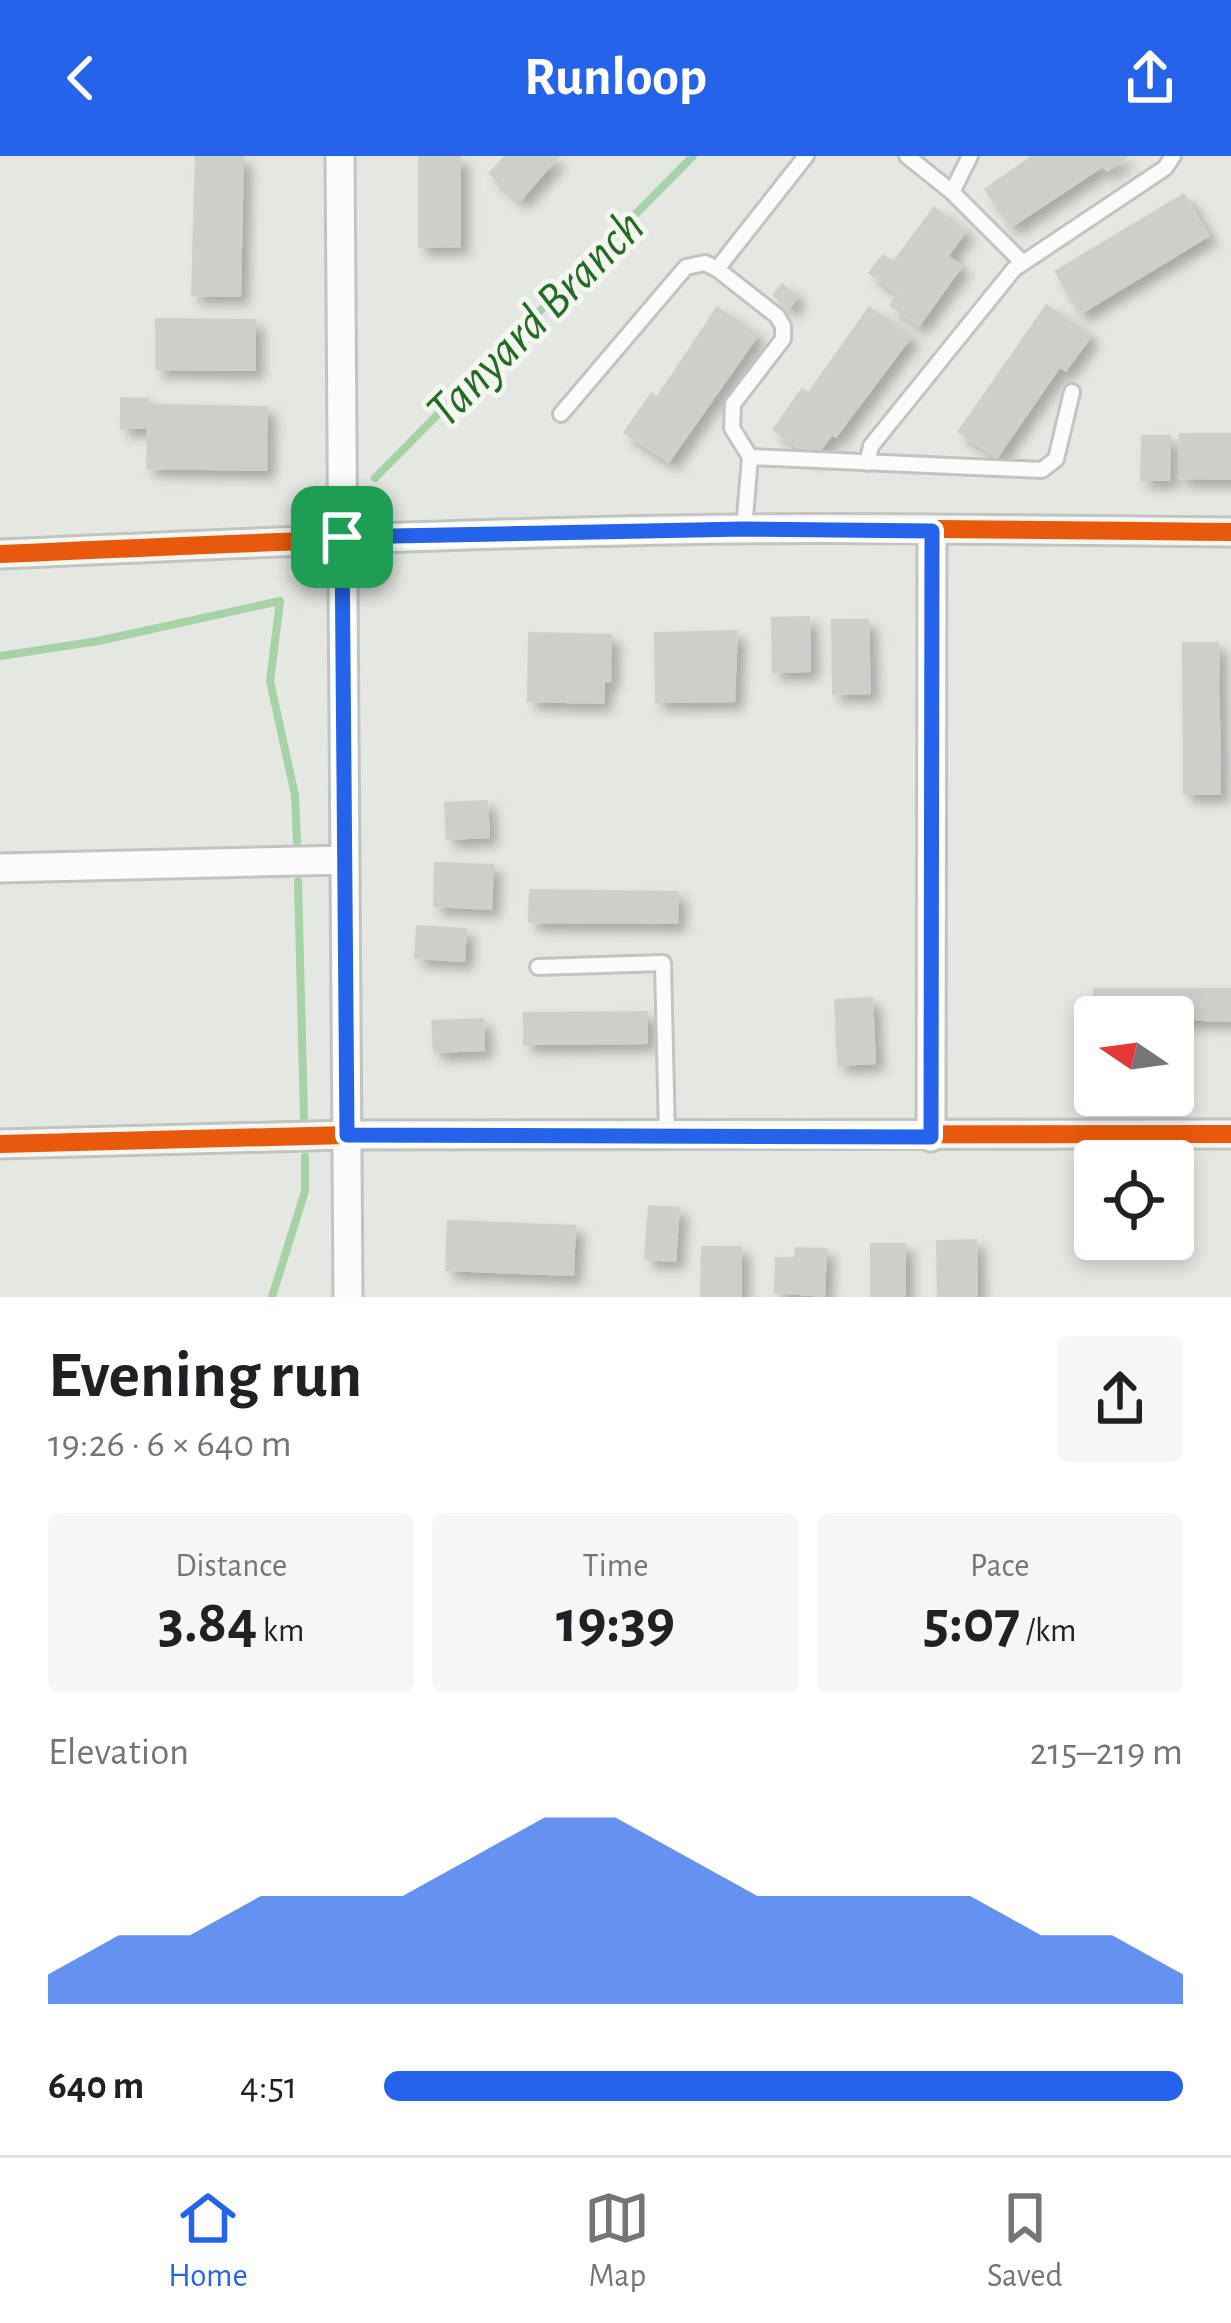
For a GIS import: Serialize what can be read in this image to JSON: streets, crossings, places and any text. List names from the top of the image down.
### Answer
{
  "water": ["Tanyard Branch"],
  "north": "left",
  "page": {
    "header": "Runloop",
    "heading": ["Evening run", "19:26 · 6 × 640 m"],
    "stats": [
      ["Distance", "3.84 km"],
      ["Time", "19:39"],
      ["Pace", "5:07 /km"]
    ],
    "chart": ["Elevation", "215–219 m"],
    "list": [
      {
        "name": "640 m",
        "note": "4:51"
      }
    ],
    "tabs": ["Home", "Map", "Saved"]
  }
}
